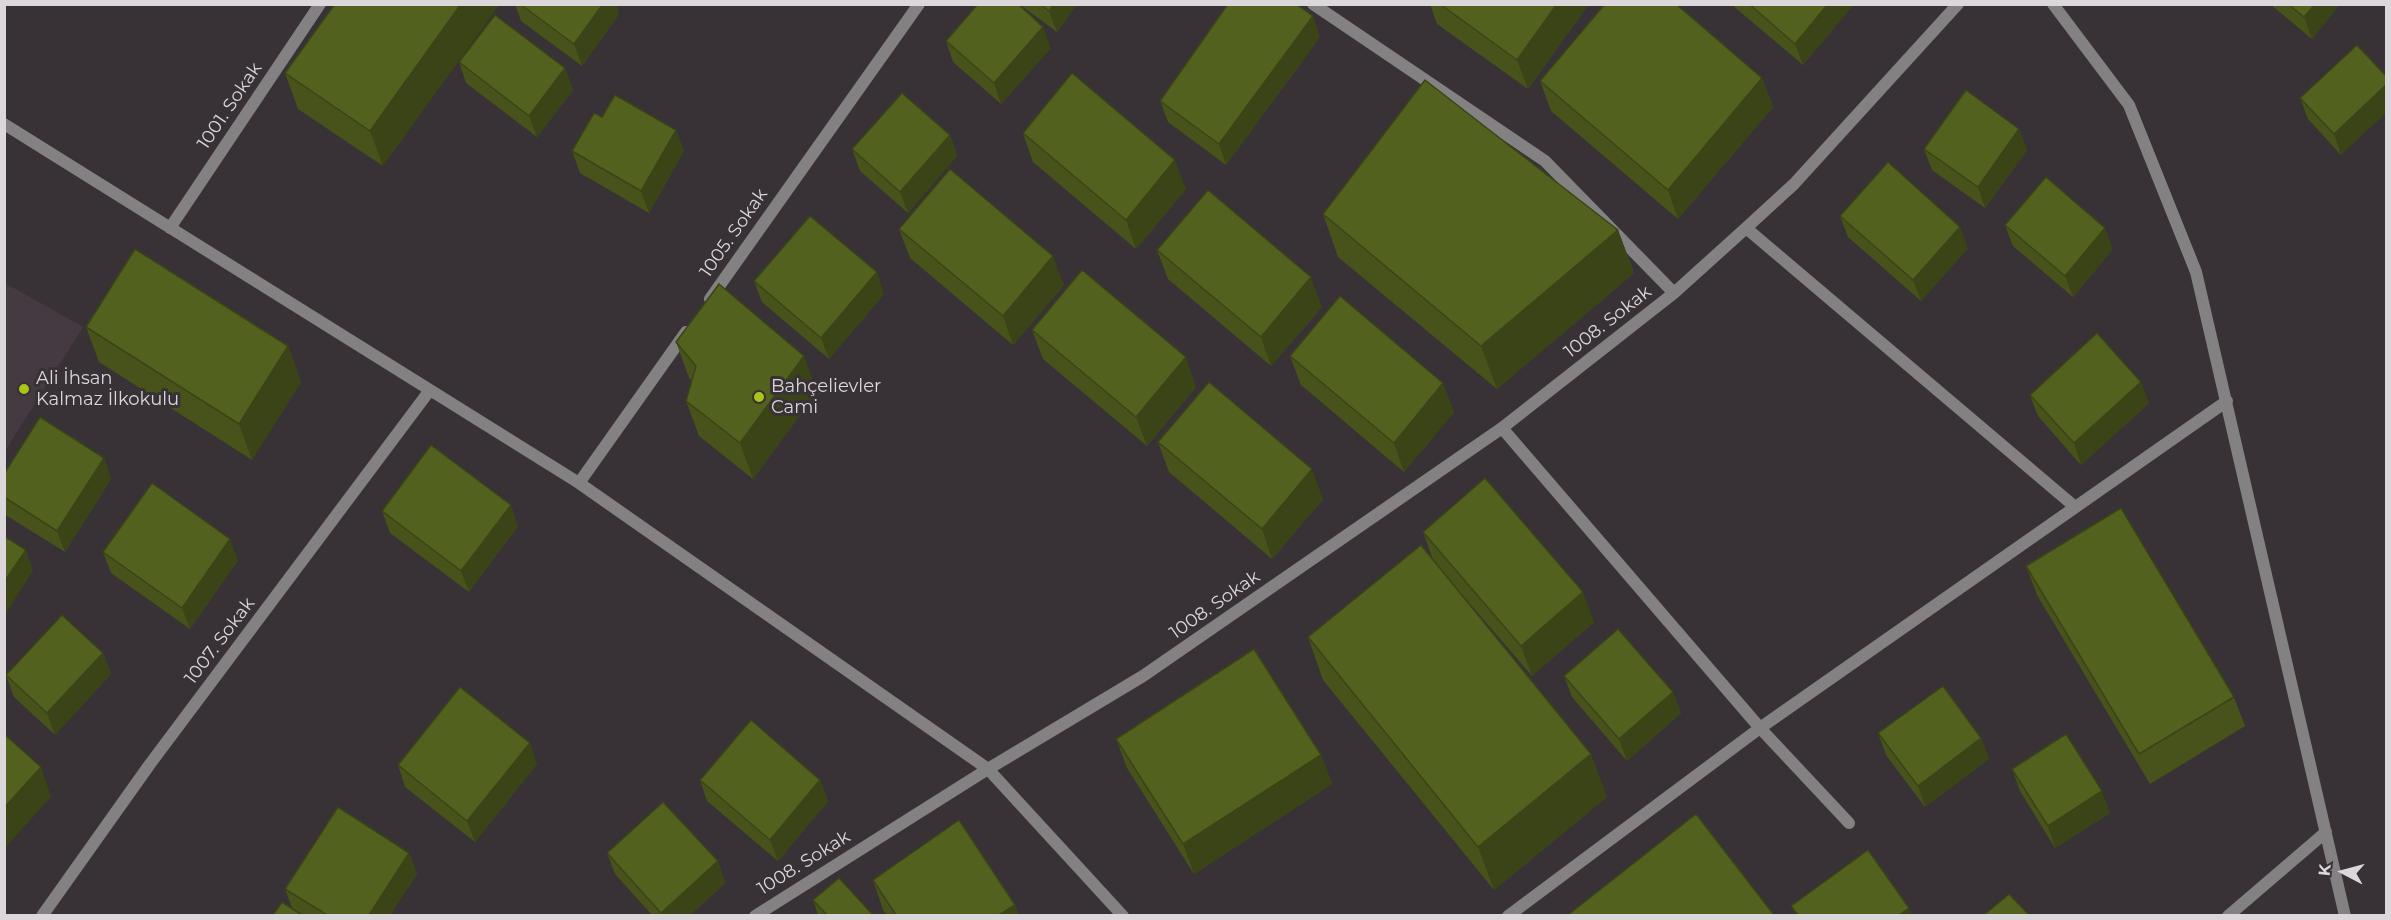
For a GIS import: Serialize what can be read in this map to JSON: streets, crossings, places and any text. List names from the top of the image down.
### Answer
{
  "streets": {
    "street": [
      "1001. Sokak",
      "1005. Sokak",
      "1008. Sokak",
      "1007. Sokak"
    ]
  },
  "places": ["Ali İhsan Kalmaz İlkokulu", "Bahçelievler Cami"],
  "north": "left"
}
